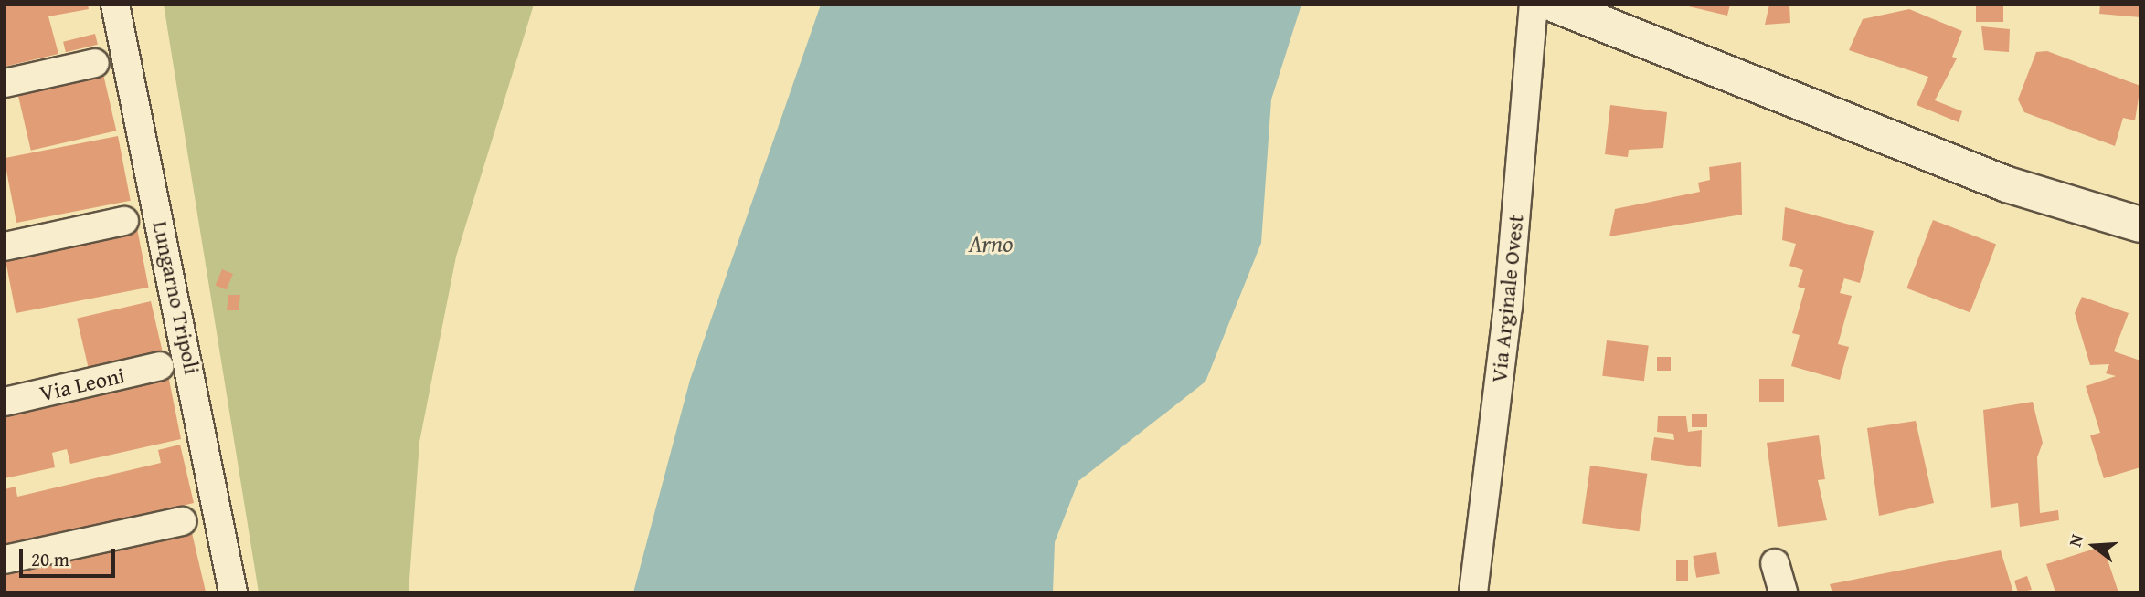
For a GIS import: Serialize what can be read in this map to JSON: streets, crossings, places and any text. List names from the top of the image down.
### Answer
{
  "streets": {
    "street": ["Lungarno Tripoli", "Via Arginale Ovest", "Via Leoni"]
  },
  "water": ["Arno"],
  "scale_bar": "20 m",
  "north": "left"
}
